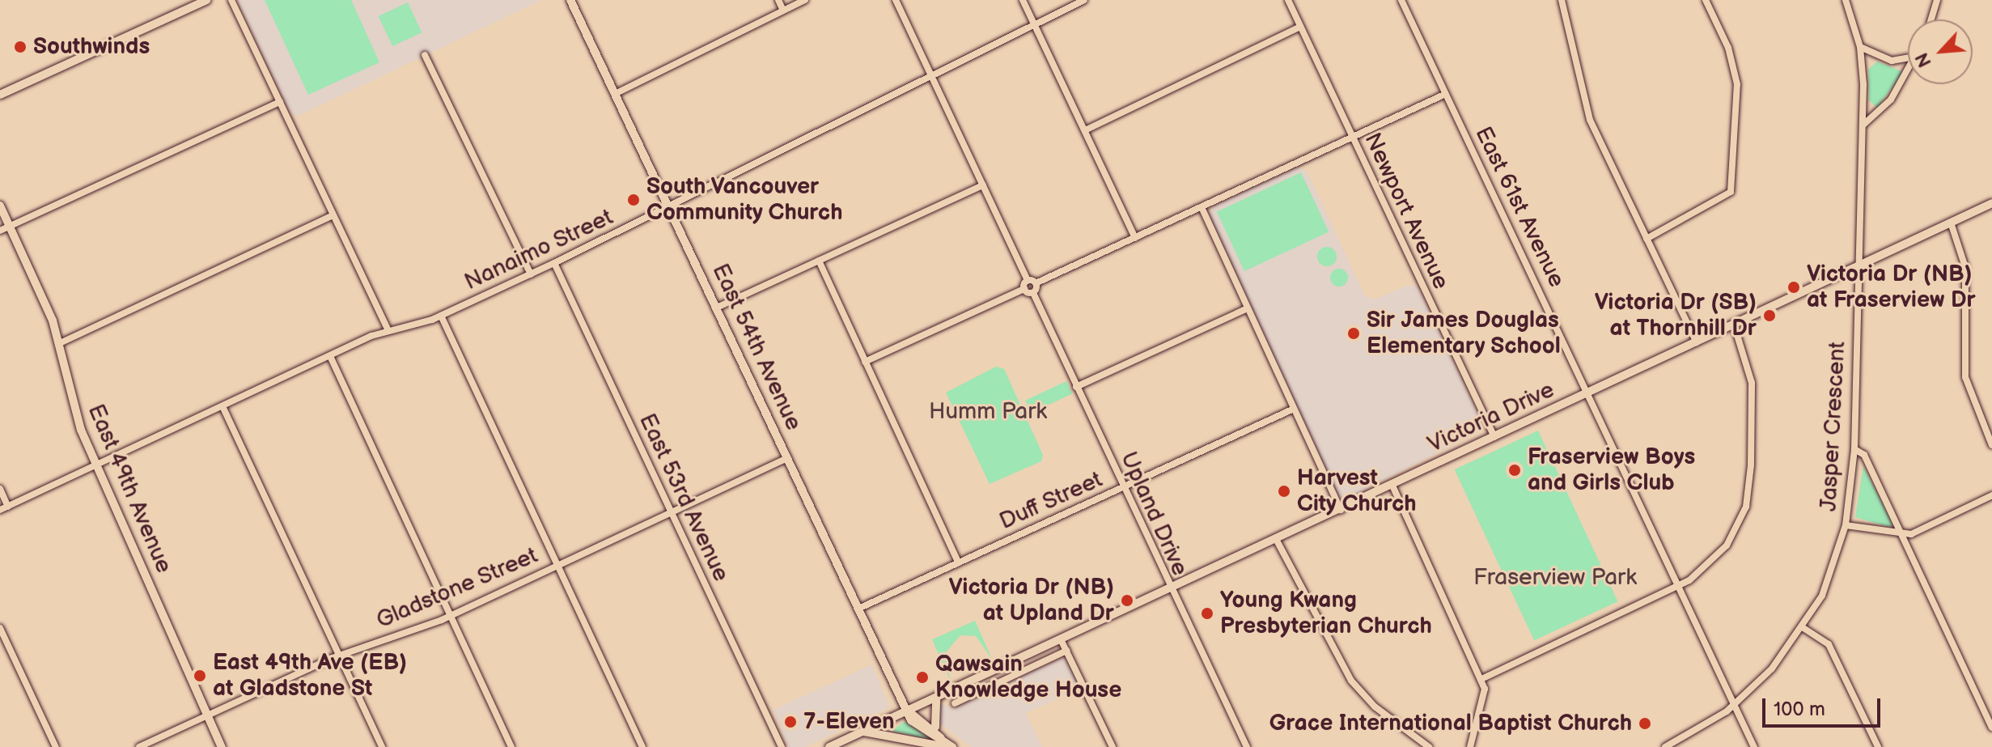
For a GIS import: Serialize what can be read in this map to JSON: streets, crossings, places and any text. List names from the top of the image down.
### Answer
{
  "streets": {
    "street": [
      "East 61st Avenue",
      "Newport Avenue",
      "Nanaimo Street",
      "East 54th Avenue",
      "Victoria Drive",
      "Jasper Crescent",
      "East 49th Avenue",
      "East 53rd Avenue",
      "Duff Street",
      "Upland Drive",
      "Gladstone Street"
    ]
  },
  "crossings": [
    ["East 61st Avenue", "Victoria Drive"],
    ["East 61st Avenue", "Jasper Crescent"],
    ["Newport Avenue", "Victoria Drive"],
    ["Nanaimo Street", "East 54th Avenue"],
    ["Nanaimo Street", "East 49th Avenue"],
    ["Nanaimo Street", "East 53rd Avenue"],
    ["East 54th Avenue", "Victoria Drive"],
    ["East 54th Avenue", "Duff Street"],
    ["East 54th Avenue", "Gladstone Street"],
    ["Victoria Drive", "Jasper Crescent"],
    ["Victoria Drive", "Upland Drive"],
    ["East 49th Avenue", "Gladstone Street"],
    ["East 53rd Avenue", "Gladstone Street"],
    ["Duff Street", "Upland Drive"]
  ],
  "parks": ["Humm Park", "Fraserview Park"],
  "places": [
    "Southwinds",
    "South Vancouver Community Church",
    "Victoria Dr (NB) at Fraserview Dr",
    "Victoria Dr (SB) at Thornhill Dr",
    "Sir James Douglas Elementary School",
    "Fraserview Boys and Girls Club",
    "Harvest City Church",
    "Victoria Dr (NB) at Upland Dr",
    "Young Kwang Presbyterian Church",
    "East 49th Ave (EB) at Gladstone St",
    "Qawsain Knowledge House",
    "7-Eleven",
    "Grace International Baptist Church"
  ],
  "scale_bar": "100 m",
  "north": "bottom left"
}
